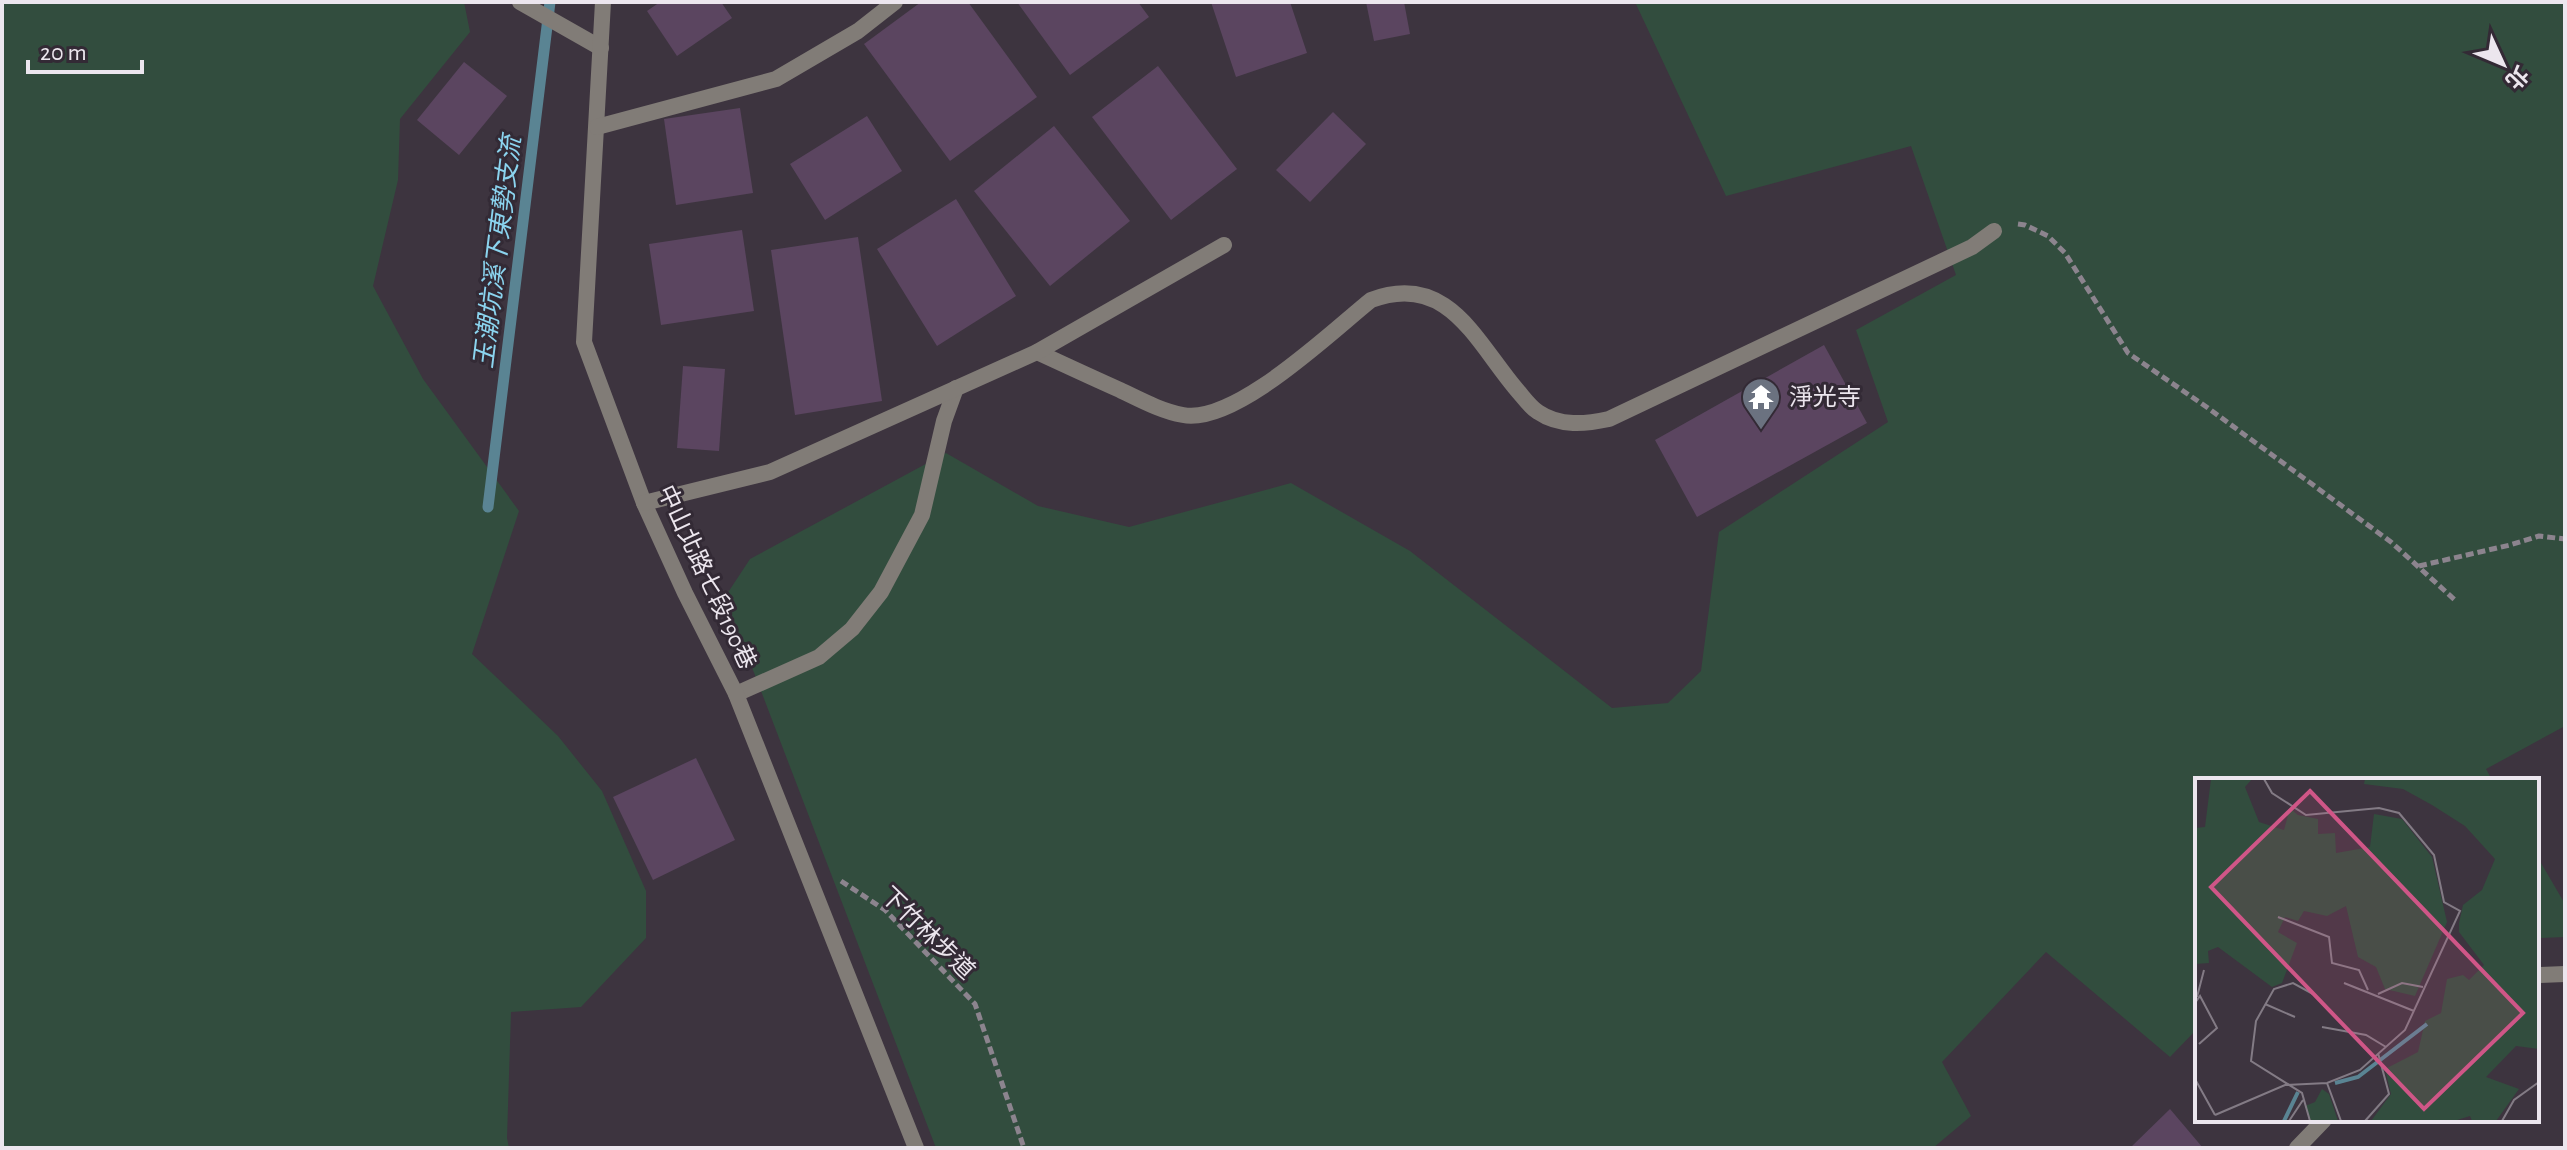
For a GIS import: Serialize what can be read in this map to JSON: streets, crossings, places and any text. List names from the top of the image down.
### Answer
{
  "streets": {
    "street": ["中山北路七段190巷"],
    "path": ["下竹林步道"]
  },
  "water": ["玉潮坑溪下東勢支流"],
  "places": {
    "temple": ["淨光寺"]
  },
  "scale_bar": "20 m",
  "north": "bottom right"
}
